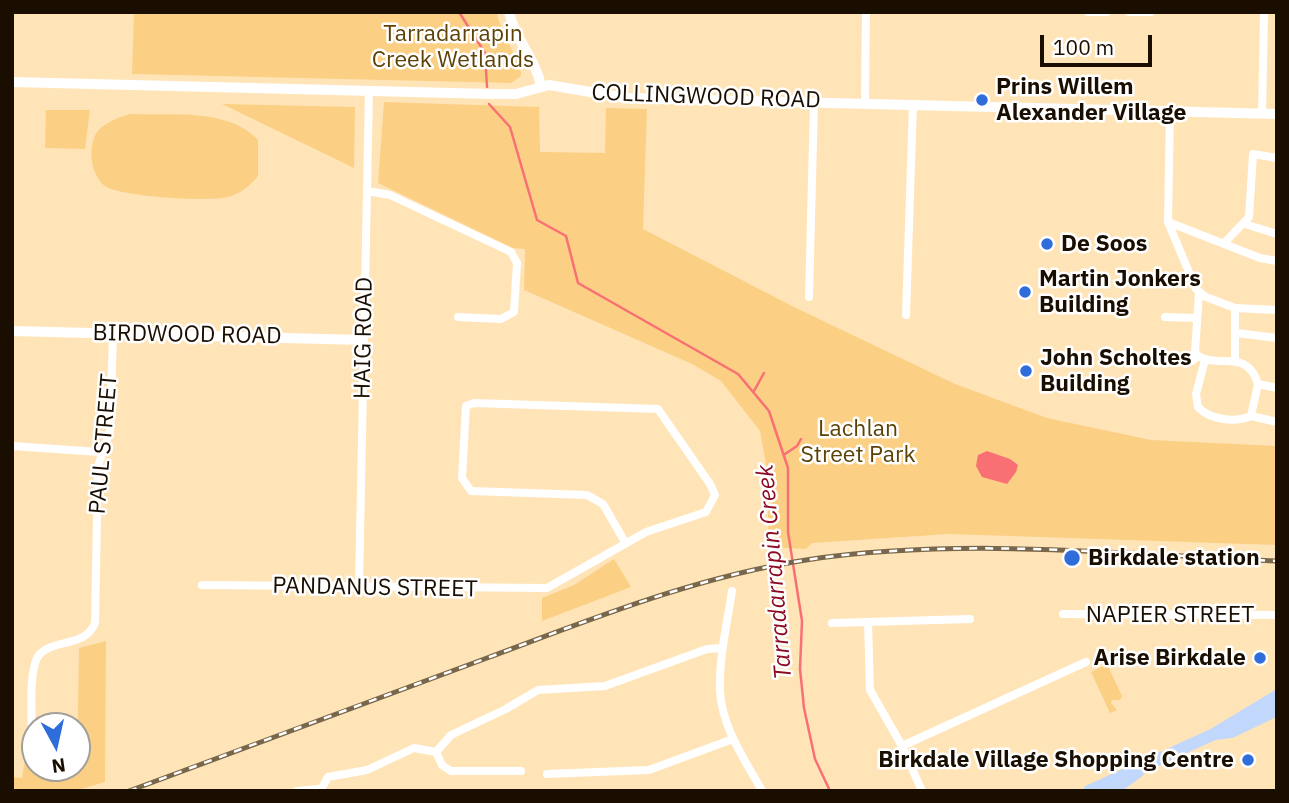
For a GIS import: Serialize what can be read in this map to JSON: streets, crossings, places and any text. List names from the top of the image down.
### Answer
{
  "streets": {
    "street": [
      "COLLINGWOOD ROAD",
      "BIRDWOOD ROAD",
      "HAIG ROAD",
      "PAUL STREET",
      "PANDANUS STREET",
      "NAPIER STREET"
    ]
  },
  "crossings": [
    ["COLLINGWOOD ROAD", "HAIG ROAD"],
    ["BIRDWOOD ROAD", "HAIG ROAD"],
    ["BIRDWOOD ROAD", "PAUL STREET"],
    ["HAIG ROAD", "PANDANUS STREET"]
  ],
  "water": ["Tarradarrapin Creek"],
  "parks": ["Tarradarrapin Creek Wetlands", "Lachlan Street Park"],
  "places": [
    "Prins Willem Alexander Village",
    "De Soos",
    "Martin Jonkers Building",
    "John Scholtes Building",
    "Birkdale station",
    "Arise Birkdale",
    "Birkdale Village Shopping Centre"
  ],
  "scale_bar": "100 m",
  "north": "bottom"
}
